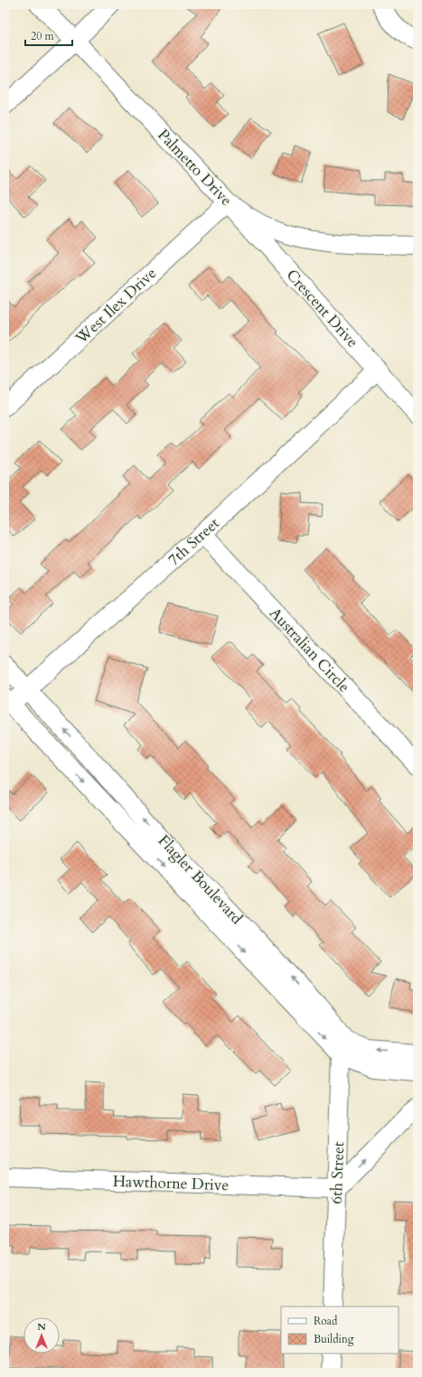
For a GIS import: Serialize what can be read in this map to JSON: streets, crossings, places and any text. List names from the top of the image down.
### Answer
{
  "streets": {
    "street": [
      "Palmetto Drive",
      "West Ilex Drive",
      "Crescent Drive",
      "7th Street",
      "Australian Circle",
      "Flagler Boulevard",
      "6th Street",
      "Hawthorne Drive"
    ]
  },
  "crossings": [
    ["Palmetto Drive", "West Ilex Drive"],
    ["Palmetto Drive", "Crescent Drive"],
    ["West Ilex Drive", "Crescent Drive"],
    ["Crescent Drive", "7th Street"],
    ["7th Street", "Australian Circle"],
    ["7th Street", "Flagler Boulevard"],
    ["Flagler Boulevard", "6th Street"],
    ["6th Street", "Hawthorne Drive"]
  ],
  "legend": ["Road", "Building"],
  "scale_bar": "20 m",
  "north": "top"
}
